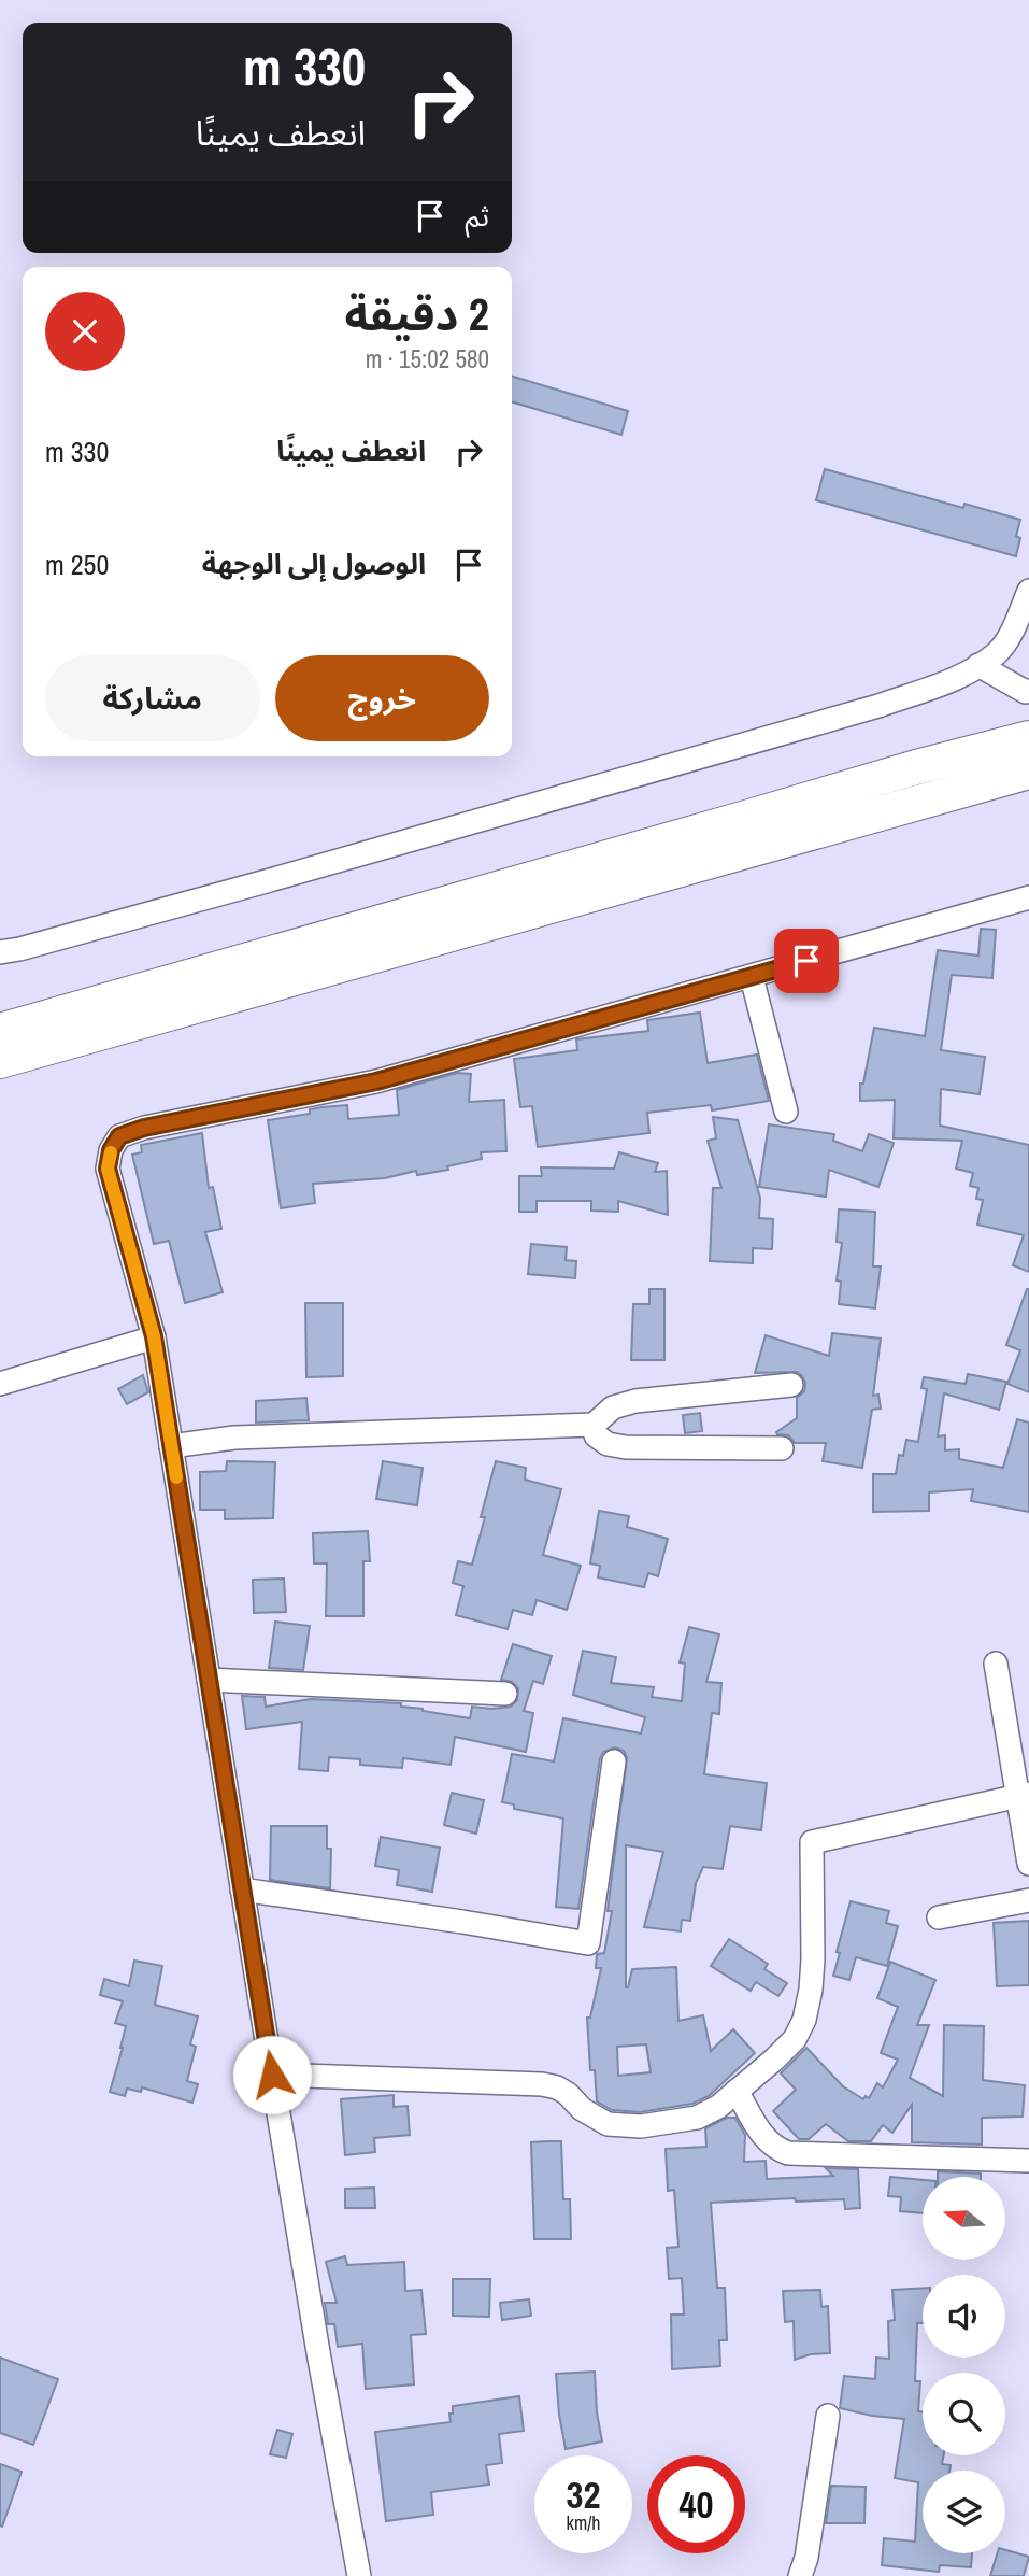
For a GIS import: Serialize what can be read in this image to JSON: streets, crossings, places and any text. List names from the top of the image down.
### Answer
{
  "north": "left",
  "page": {
    "turn": ["330 m", "انعطف يمينًا"],
    "then": "ثم",
    "heading": ["2 دقيقة", "580 m · 15:02"],
    "list": [
      {
        "name": "انعطف يمينًا",
        "value": "330 m"
      },
      {
        "name": "الوصول إلى الوجهة",
        "value": "250 m"
      }
    ],
    "buttons": ["خروج", "مشاركة"],
    "speed": "32 km/h",
    "limit": "40"
  }
}
